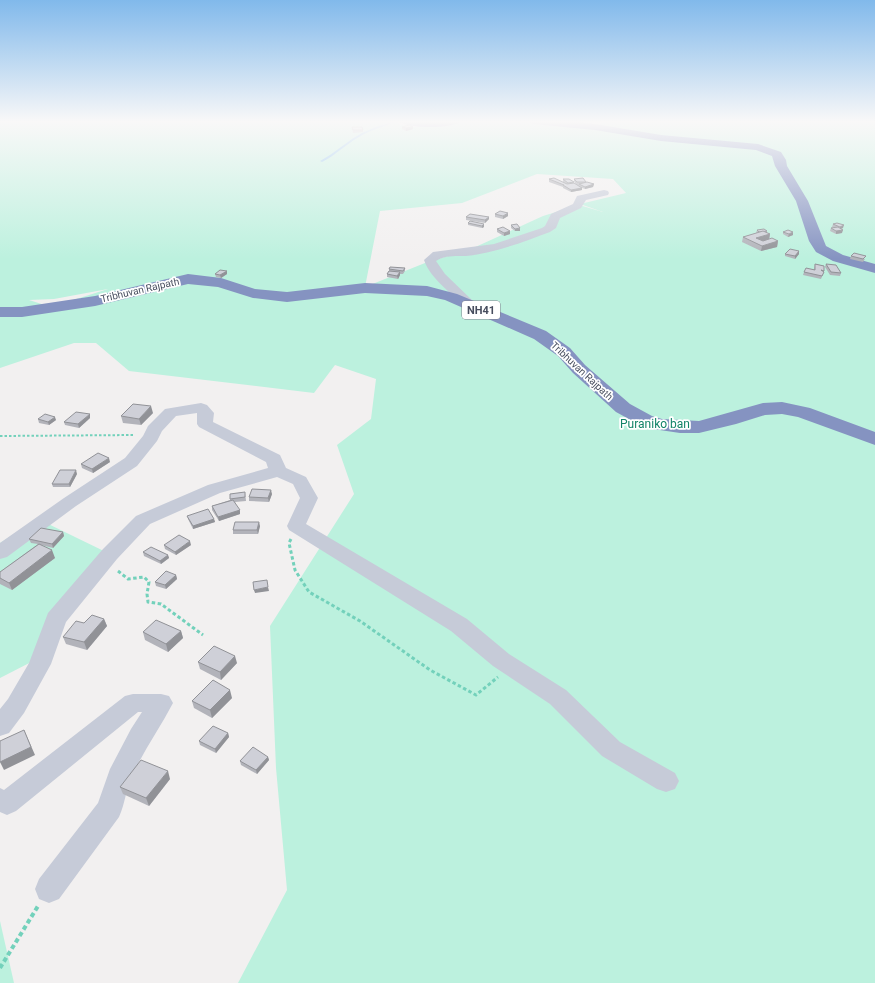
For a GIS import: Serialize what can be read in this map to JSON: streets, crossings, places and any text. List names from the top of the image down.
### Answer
{
  "streets": {
    "highway": ["Tribhuvan Rajpath", "NH41"]
  },
  "crossings": [
    ["Tribhuvan Rajpath", "NH41"]
  ],
  "parks": ["Puraniko ban"]
}
